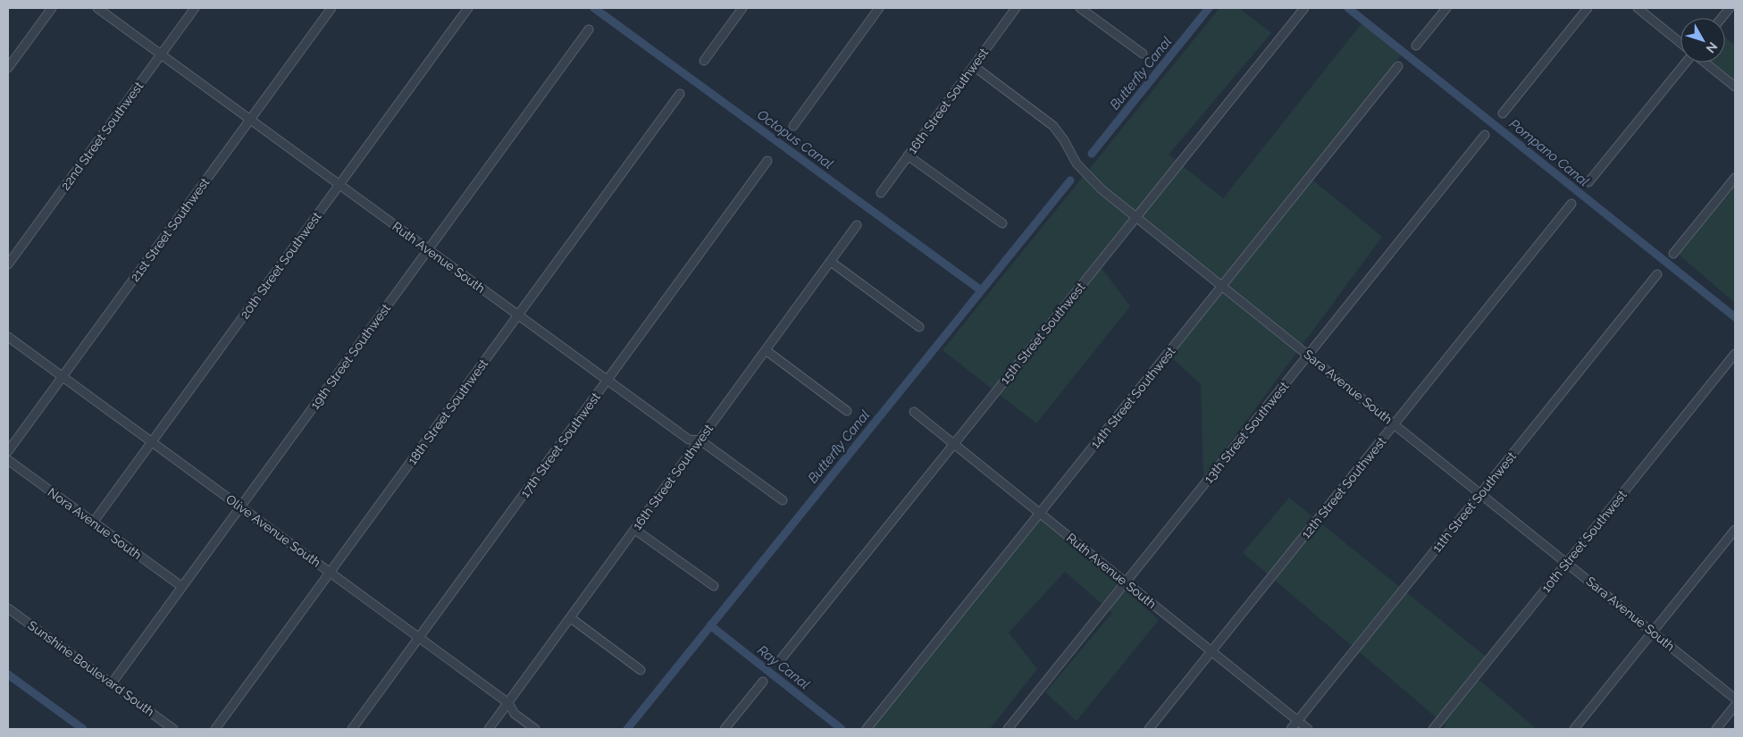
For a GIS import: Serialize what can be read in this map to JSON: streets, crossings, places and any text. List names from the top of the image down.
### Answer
{
  "streets": {
    "street": [
      "16th Street Southwest",
      "22nd Street Southwest",
      "21st Street Southwest",
      "Ruth Avenue South",
      "20th Street Southwest",
      "15th Street Southwest",
      "19th Street Southwest",
      "Sara Avenue South",
      "14th Street Southwest",
      "18th Street Southwest",
      "13th Street Southwest",
      "17th Street Southwest",
      "12th Street Southwest",
      "11th Street Southwest",
      "Nora Avenue South",
      "Olive Avenue South",
      "10th Street Southwest",
      "Sunshine Boulevard South"
    ]
  },
  "crossings": [
    ["16th Street Southwest", "Ruth Avenue South"],
    ["16th Street Southwest", "Sara Avenue South"],
    ["16th Street Southwest", "Olive Avenue South"],
    ["22nd Street Southwest", "Ruth Avenue South"],
    ["21st Street Southwest", "Ruth Avenue South"],
    ["21st Street Southwest", "Olive Avenue South"],
    ["Ruth Avenue South", "20th Street Southwest"],
    ["Ruth Avenue South", "15th Street Southwest"],
    ["Ruth Avenue South", "19th Street Southwest"],
    ["Ruth Avenue South", "14th Street Southwest"],
    ["Ruth Avenue South", "18th Street Southwest"],
    ["Ruth Avenue South", "13th Street Southwest"],
    ["Ruth Avenue South", "17th Street Southwest"],
    ["Ruth Avenue South", "12th Street Southwest"],
    ["Ruth Avenue South", "11th Street Southwest"],
    ["20th Street Southwest", "Nora Avenue South"],
    ["20th Street Southwest", "Olive Avenue South"],
    ["15th Street Southwest", "Sara Avenue South"],
    ["19th Street Southwest", "Nora Avenue South"],
    ["19th Street Southwest", "Olive Avenue South"],
    ["19th Street Southwest", "Sunshine Boulevard South"],
    ["Sara Avenue South", "14th Street Southwest"],
    ["Sara Avenue South", "13th Street Southwest"],
    ["Sara Avenue South", "12th Street Southwest"],
    ["Sara Avenue South", "11th Street Southwest"],
    ["Sara Avenue South", "10th Street Southwest"],
    ["18th Street Southwest", "Olive Avenue South"],
    ["17th Street Southwest", "Olive Avenue South"]
  ],
  "water": [
    "Butterfly Canal",
    "Octopus Canal",
    "Pompano Canal",
    "Ray Canal"
  ],
  "north": "bottom right"
}
